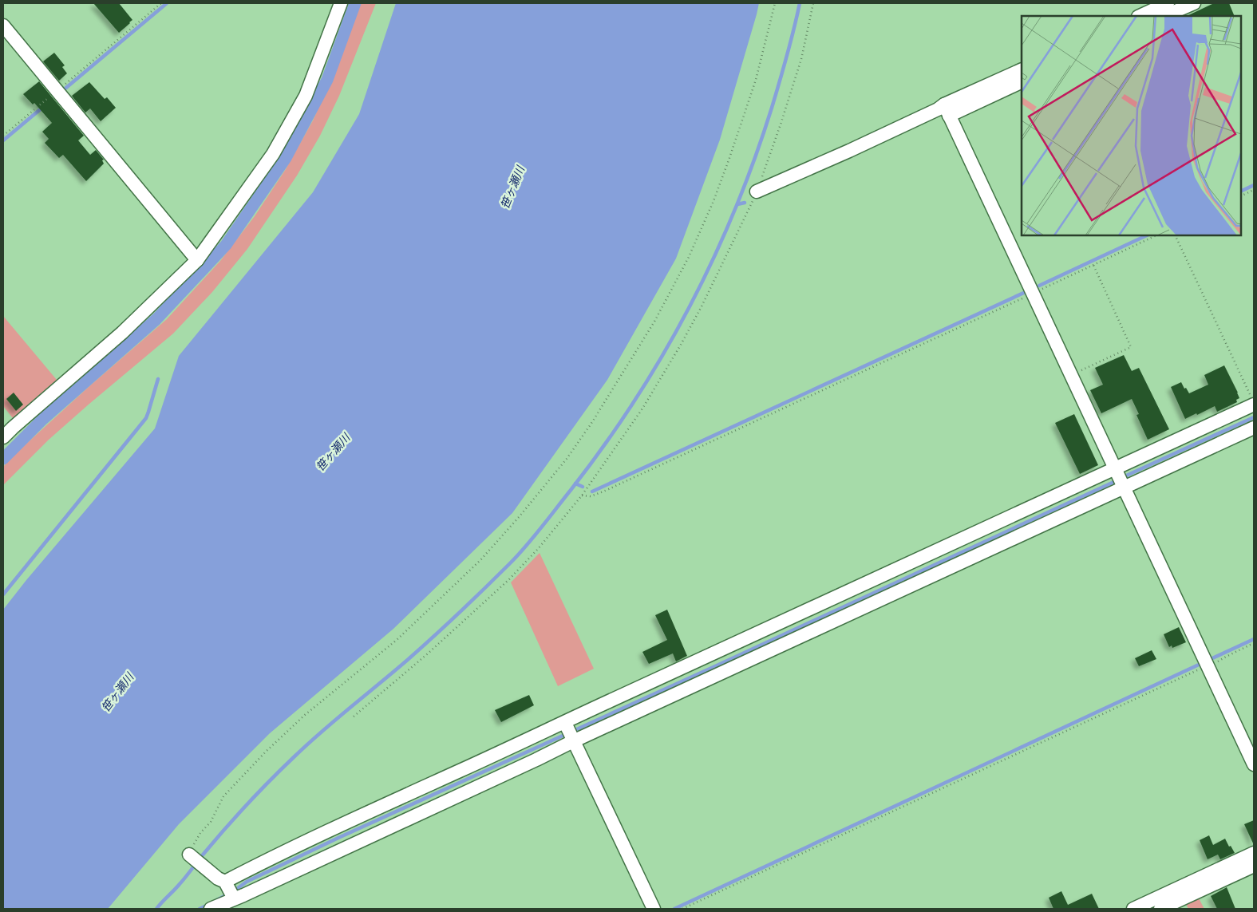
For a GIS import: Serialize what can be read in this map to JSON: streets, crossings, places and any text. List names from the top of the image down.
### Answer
{
  "water": ["笹ヶ瀬川"]
}
